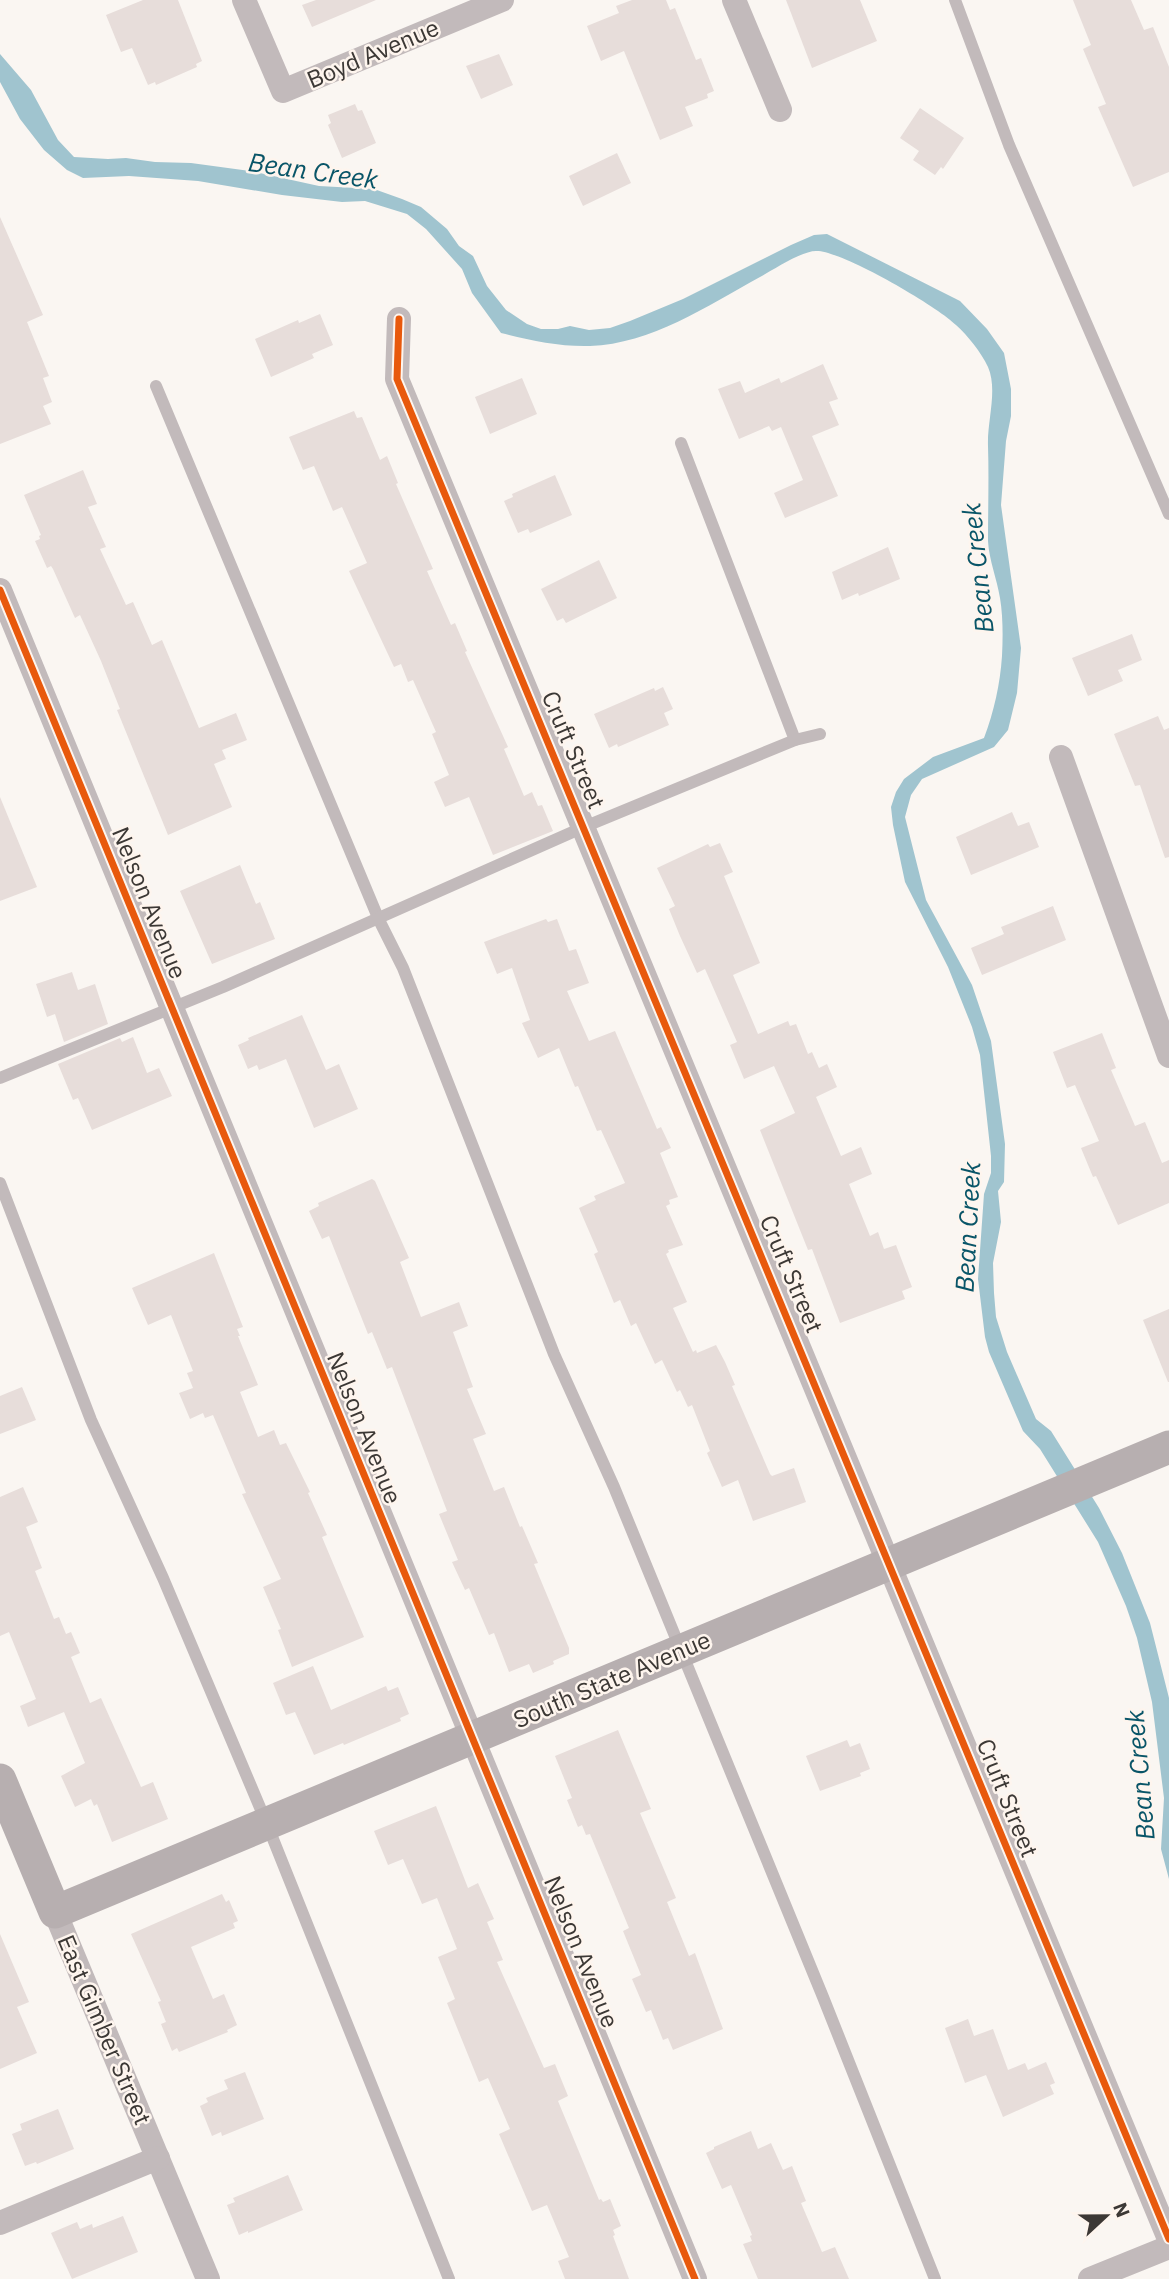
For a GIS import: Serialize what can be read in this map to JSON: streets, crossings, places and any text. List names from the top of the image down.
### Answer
{
  "streets": {
    "street": [
      "Boyd Avenue",
      "Cruft Street",
      "Nelson Avenue",
      "South State Avenue",
      "East Gimber Street"
    ]
  },
  "crossings": [
    ["Cruft Street", "South State Avenue"],
    ["Nelson Avenue", "South State Avenue"],
    ["South State Avenue", "East Gimber Street"]
  ],
  "water": ["Bean Creek"],
  "north": "right"
}
